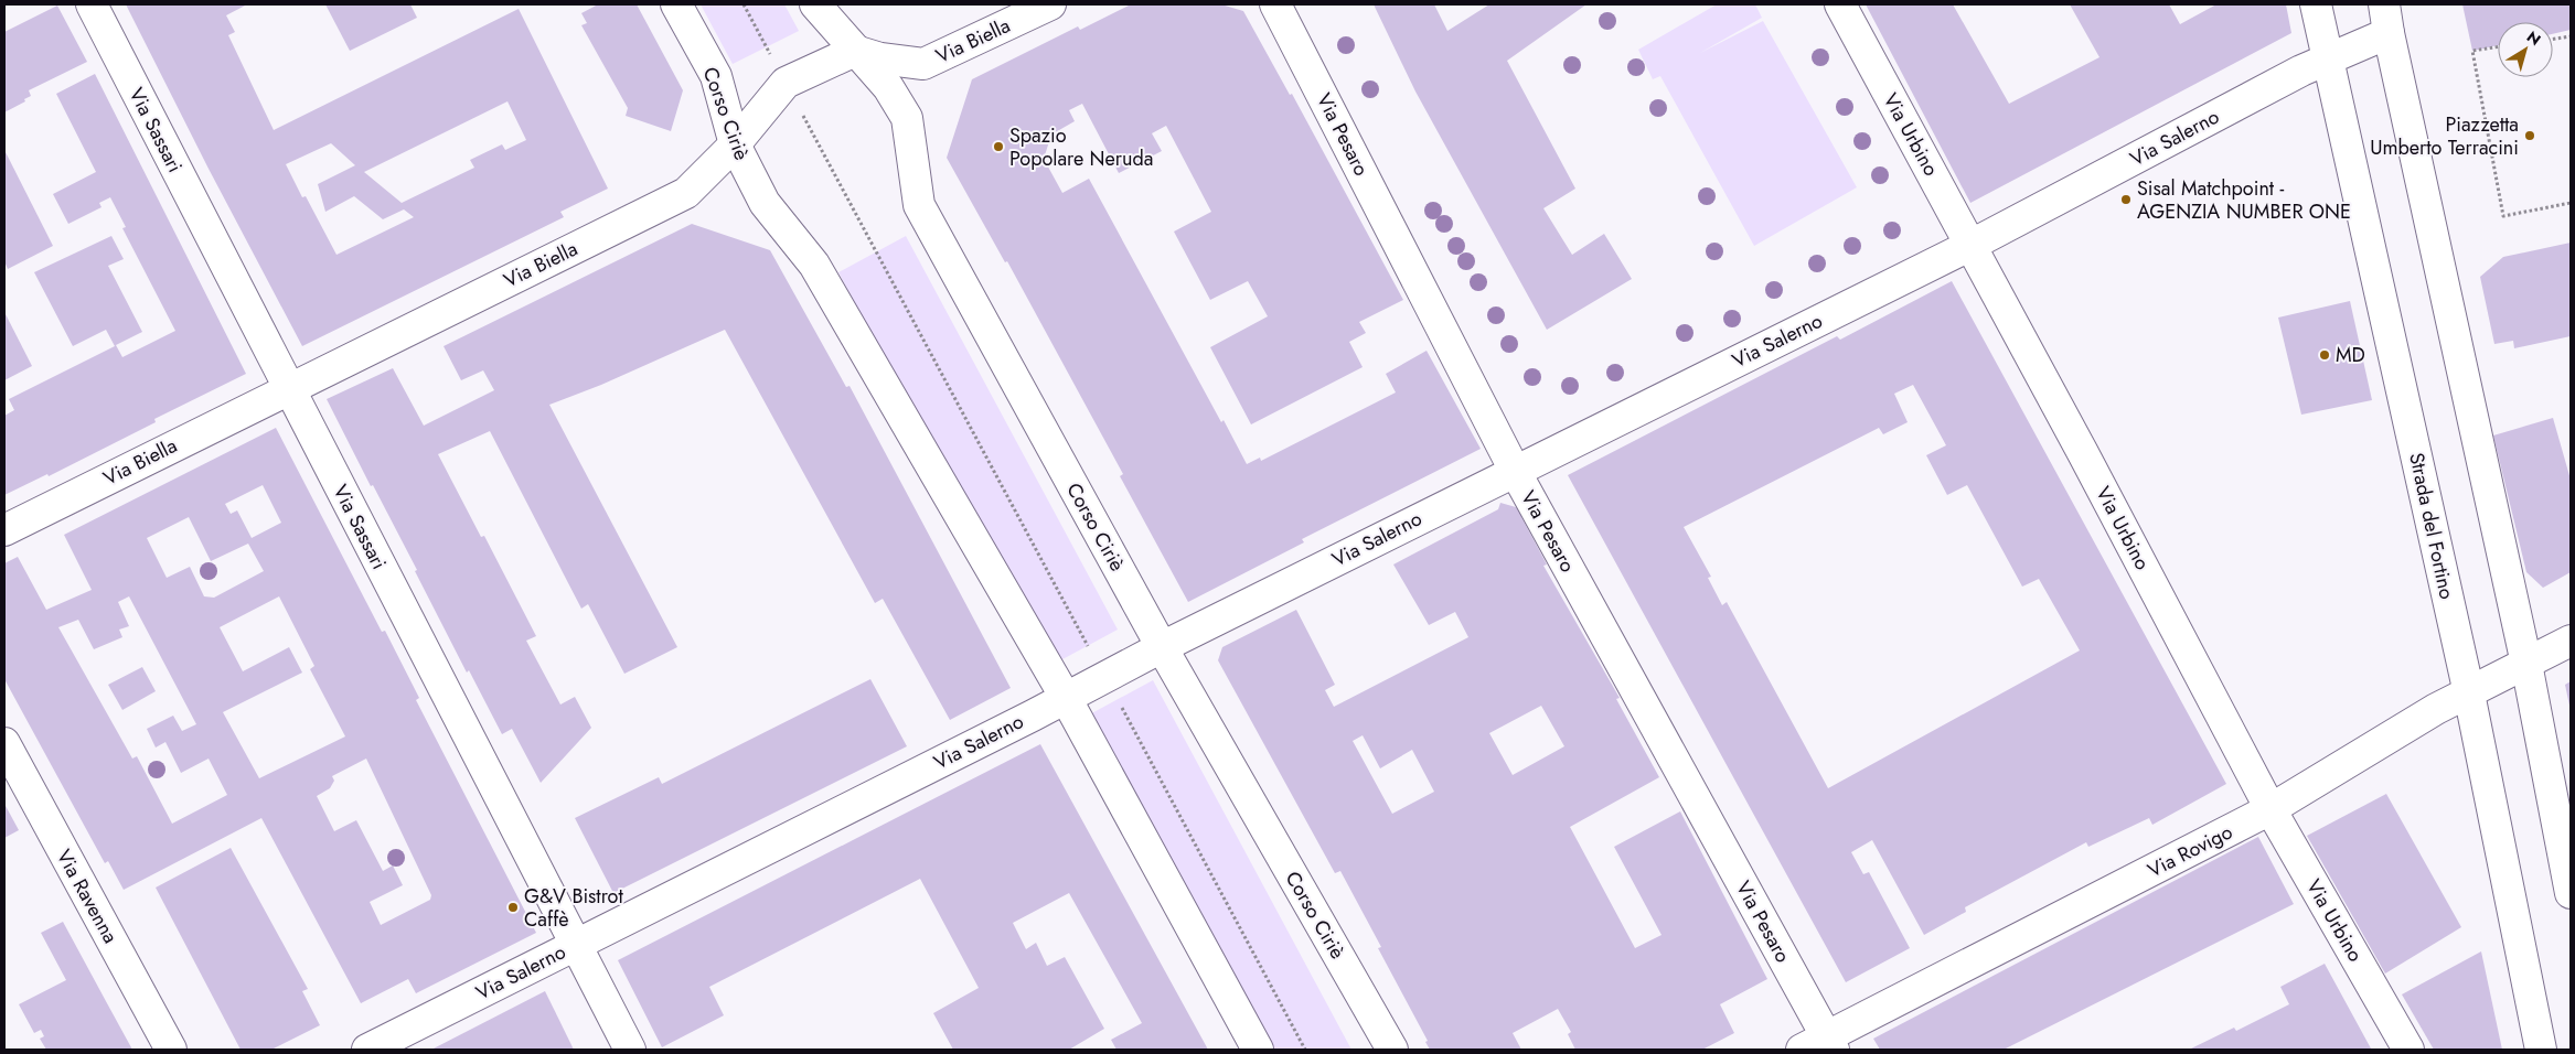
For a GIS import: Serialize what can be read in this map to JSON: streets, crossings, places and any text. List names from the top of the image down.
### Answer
{
  "streets": {
    "street": [
      "Via Biella",
      "Corso Ciriè",
      "Via Sassari",
      "Via Pesaro",
      "Via Urbino",
      "Via Salerno",
      "Strada del Fortino",
      "Via Rovigo",
      "Via Ravenna"
    ]
  },
  "crossings": [
    ["Via Biella", "Corso Ciriè"],
    ["Via Biella", "Via Sassari"],
    ["Corso Ciriè", "Via Salerno"],
    ["Via Sassari", "Via Salerno"],
    ["Via Pesaro", "Via Salerno"],
    ["Via Pesaro", "Via Rovigo"],
    ["Via Urbino", "Via Salerno"],
    ["Via Urbino", "Via Rovigo"],
    ["Via Salerno", "Strada del Fortino"],
    ["Strada del Fortino", "Via Rovigo"]
  ],
  "places": [
    "Piazzetta Umberto Terracini",
    "Spazio Popolare Neruda",
    "Sisal Matchpoint - AGENZIA NUMBER ONE",
    "MD",
    "G&V Bistrot Caffè"
  ],
  "north": "top right"
}
